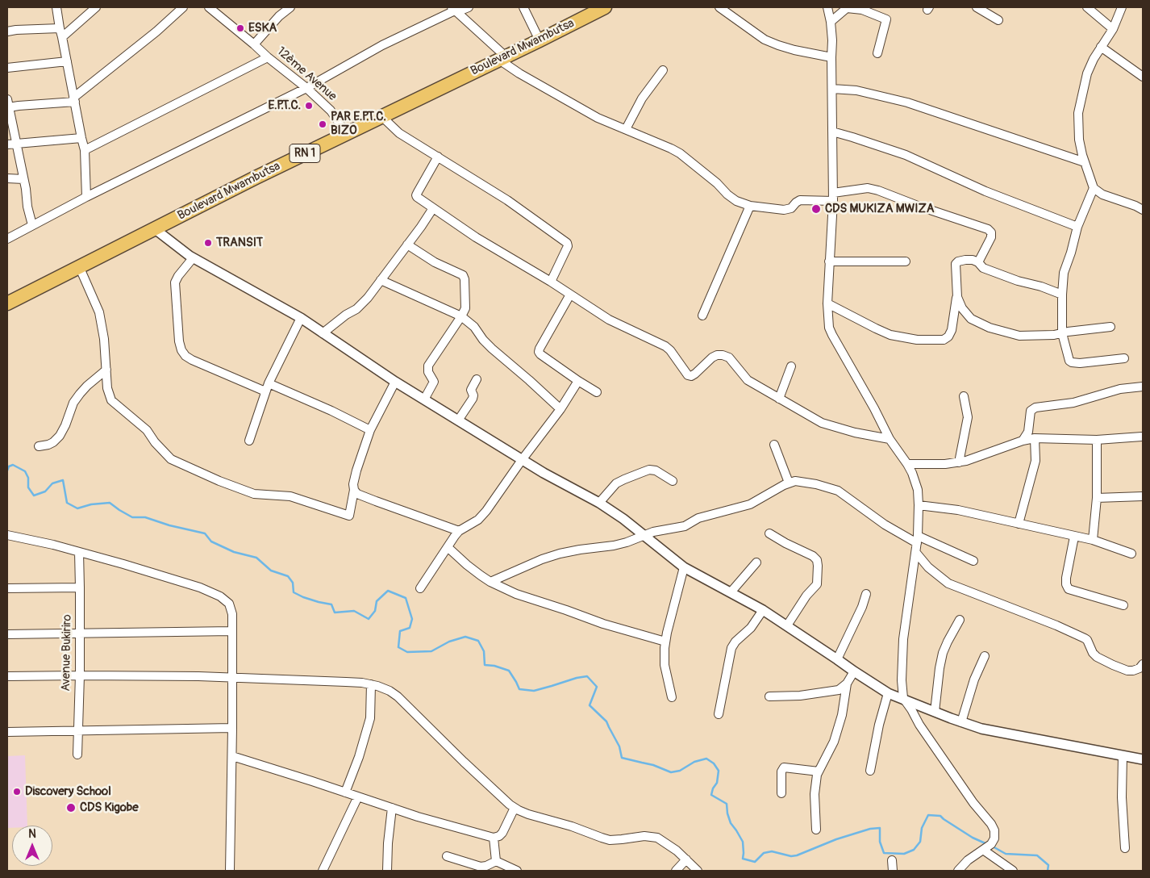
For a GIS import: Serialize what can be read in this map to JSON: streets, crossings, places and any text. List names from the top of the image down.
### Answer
{
  "streets": {
    "highway": ["Boulevard Mwambutsa", "RN 1"],
    "street": ["12ème Avenue", "Avenue Bukiriro"]
  },
  "crossings": [
    ["Boulevard Mwambutsa", "12ème Avenue"]
  ],
  "places": [
    "ESKA",
    "E.P.T.C.",
    "PAR E.P.T.C. BIZO",
    "CDS MUKIZA MWIZA",
    "TRANSIT",
    "Discovery School",
    "CDS Kigobe"
  ],
  "north": "top"
}
